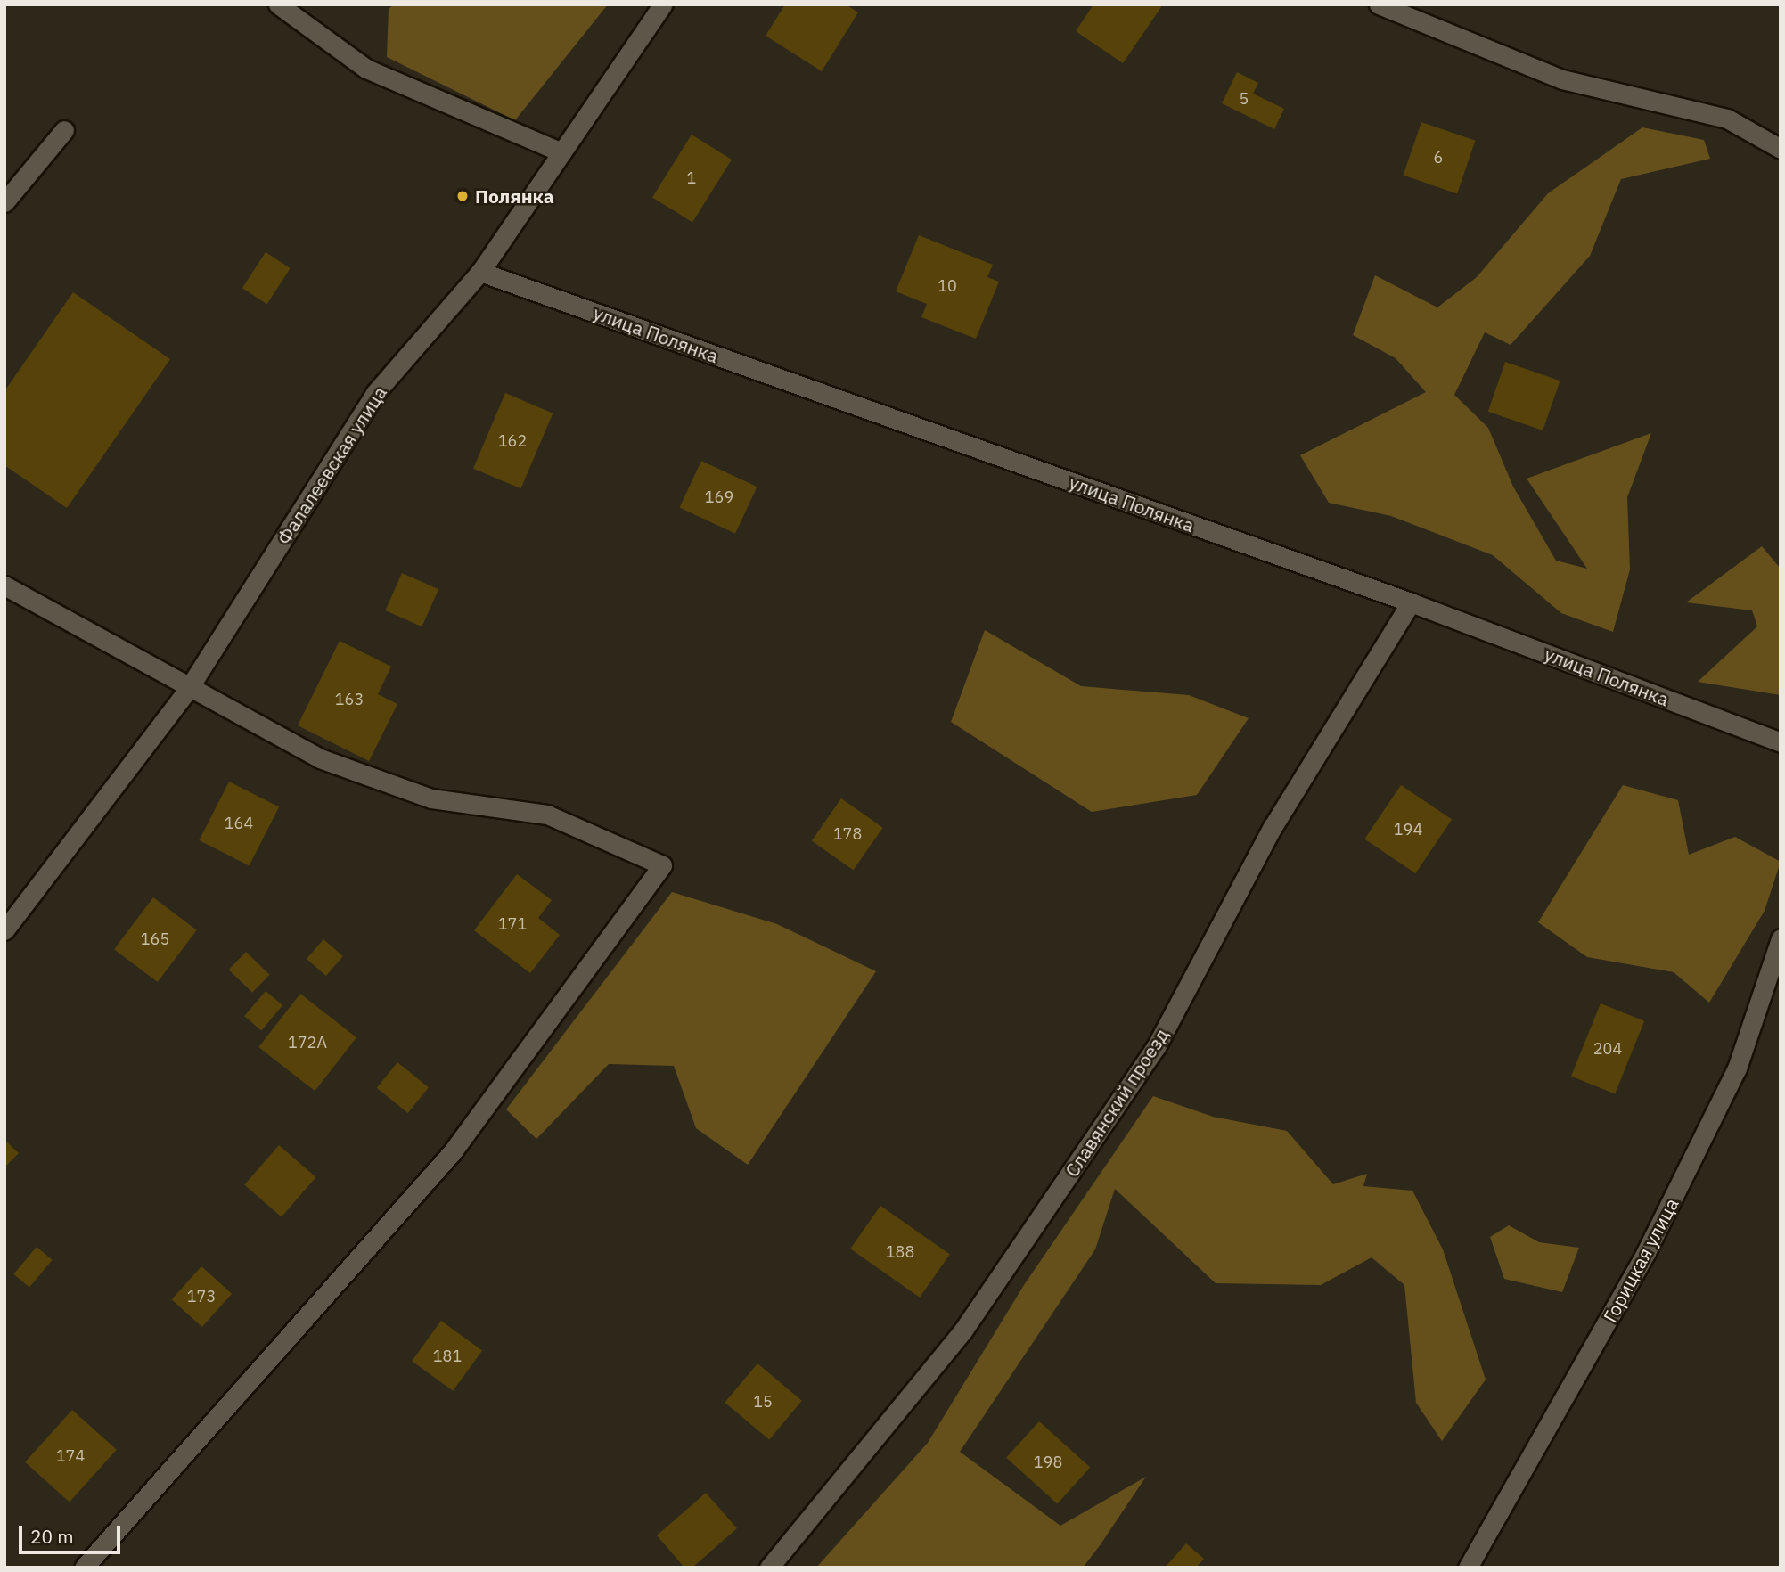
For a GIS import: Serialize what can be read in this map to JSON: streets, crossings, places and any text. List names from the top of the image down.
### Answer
{
  "streets": {
    "street": [
      "улица Полянка",
      "Фалалеевская улица",
      "Славянский проезд",
      "Горицкая улица"
    ]
  },
  "crossings": [
    ["улица Полянка", "Фалалеевская улица"],
    ["улица Полянка", "Славянский проезд"]
  ],
  "places": ["Полянка"],
  "house_numbers": [
    "5",
    "6",
    "1",
    "10",
    "162",
    "169",
    "163",
    "164",
    "194",
    "178",
    "171",
    "165",
    "172А",
    "204",
    "188",
    "173",
    "181",
    "15",
    "174",
    "198"
  ],
  "scale_bar": "20 m"
}
